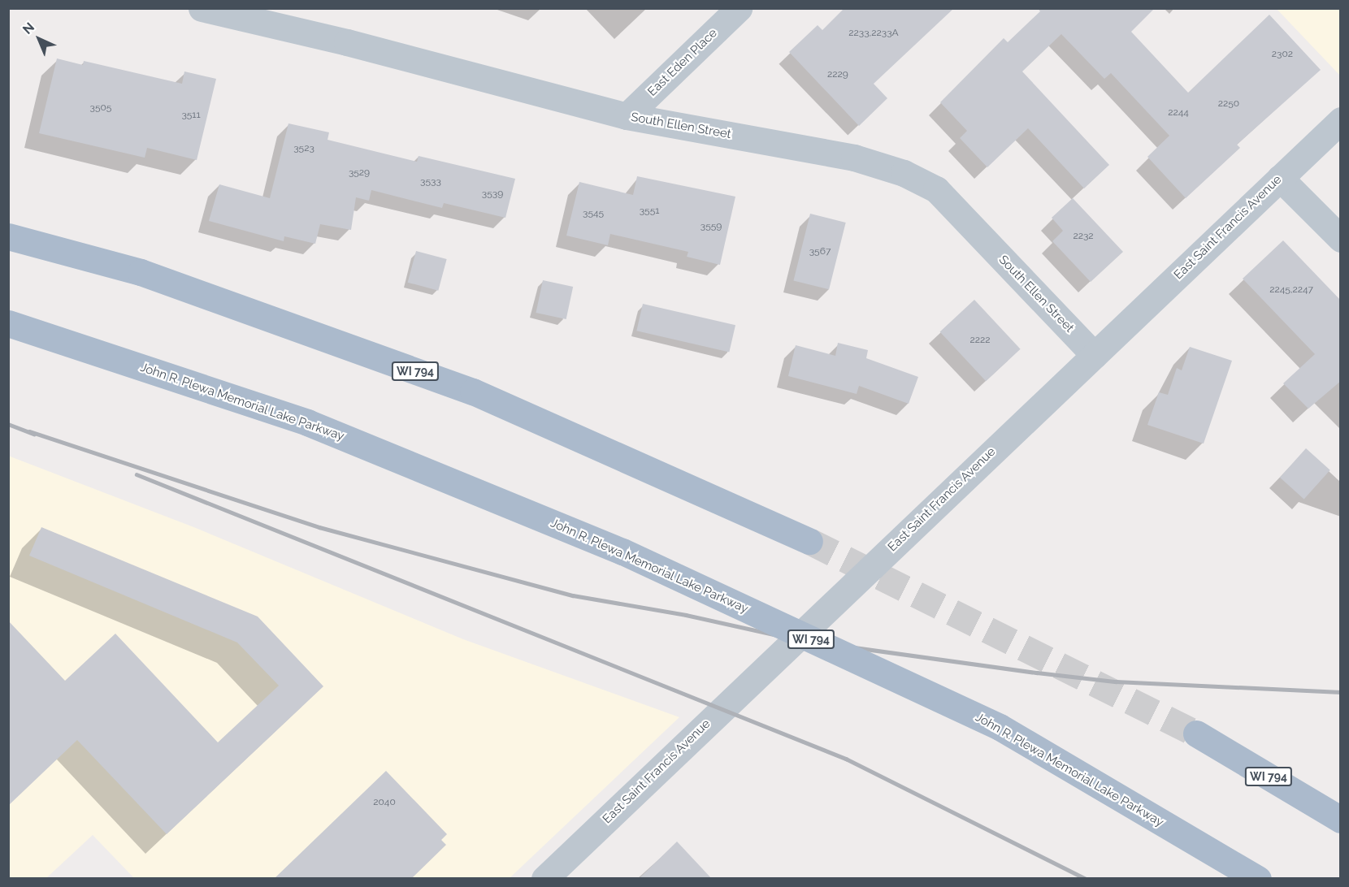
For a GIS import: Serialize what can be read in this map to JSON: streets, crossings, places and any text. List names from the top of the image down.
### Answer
{
  "streets": {
    "main road": ["WI 794", "John R. Plewa Memorial Lake Parkway"],
    "street": ["East Eden Place", "South Ellen Street", "East Saint Francis Avenue"]
  },
  "crossings": [
    ["East Eden Place", "South Ellen Street"],
    ["South Ellen Street", "East Saint Francis Avenue"]
  ],
  "house_numbers": [
    "2233,2233A",
    "2302",
    "2229",
    "2250",
    "3505",
    "2244",
    "3511",
    "3523",
    "3529",
    "3533",
    "3539",
    "3551",
    "3545",
    "3559",
    "2232",
    "3567",
    "2245,2247",
    "2222",
    "2040"
  ],
  "north": "top left"
}
